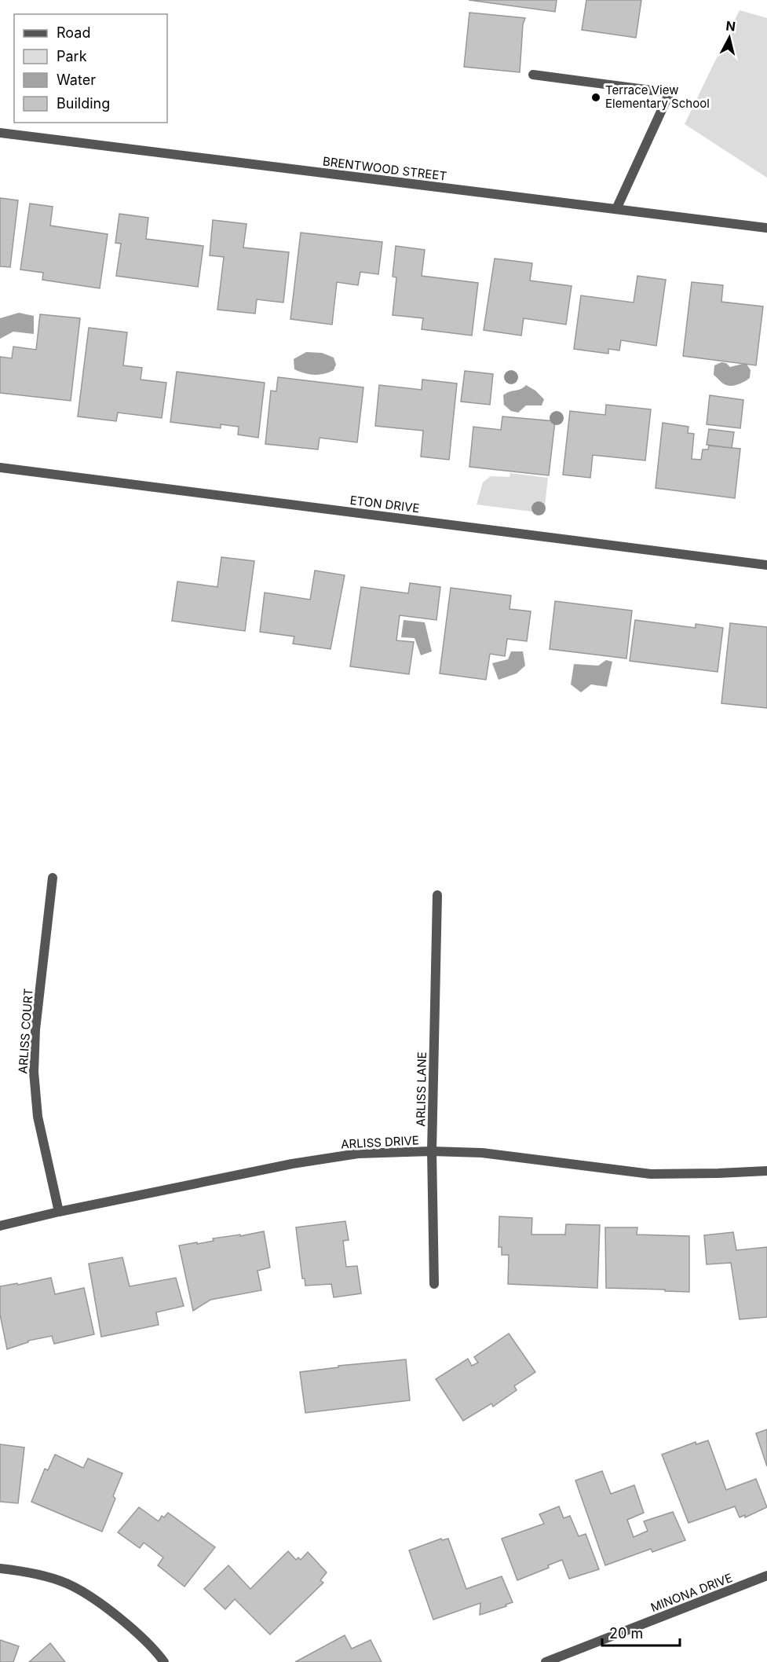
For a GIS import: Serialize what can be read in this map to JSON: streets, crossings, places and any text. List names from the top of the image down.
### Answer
{
  "streets": {
    "street": [
      "BRENTWOOD STREET",
      "ETON DRIVE",
      "ARLISS COURT",
      "ARLISS LANE",
      "ARLISS DRIVE",
      "MINONA DRIVE"
    ]
  },
  "crossings": [
    ["ARLISS COURT", "ARLISS DRIVE"],
    ["ARLISS LANE", "ARLISS DRIVE"]
  ],
  "places": ["Terrace View Elementary School"],
  "legend": [
    "Road",
    "Park",
    "Water",
    "Building"
  ],
  "scale_bar": "20 m",
  "north": "top"
}
